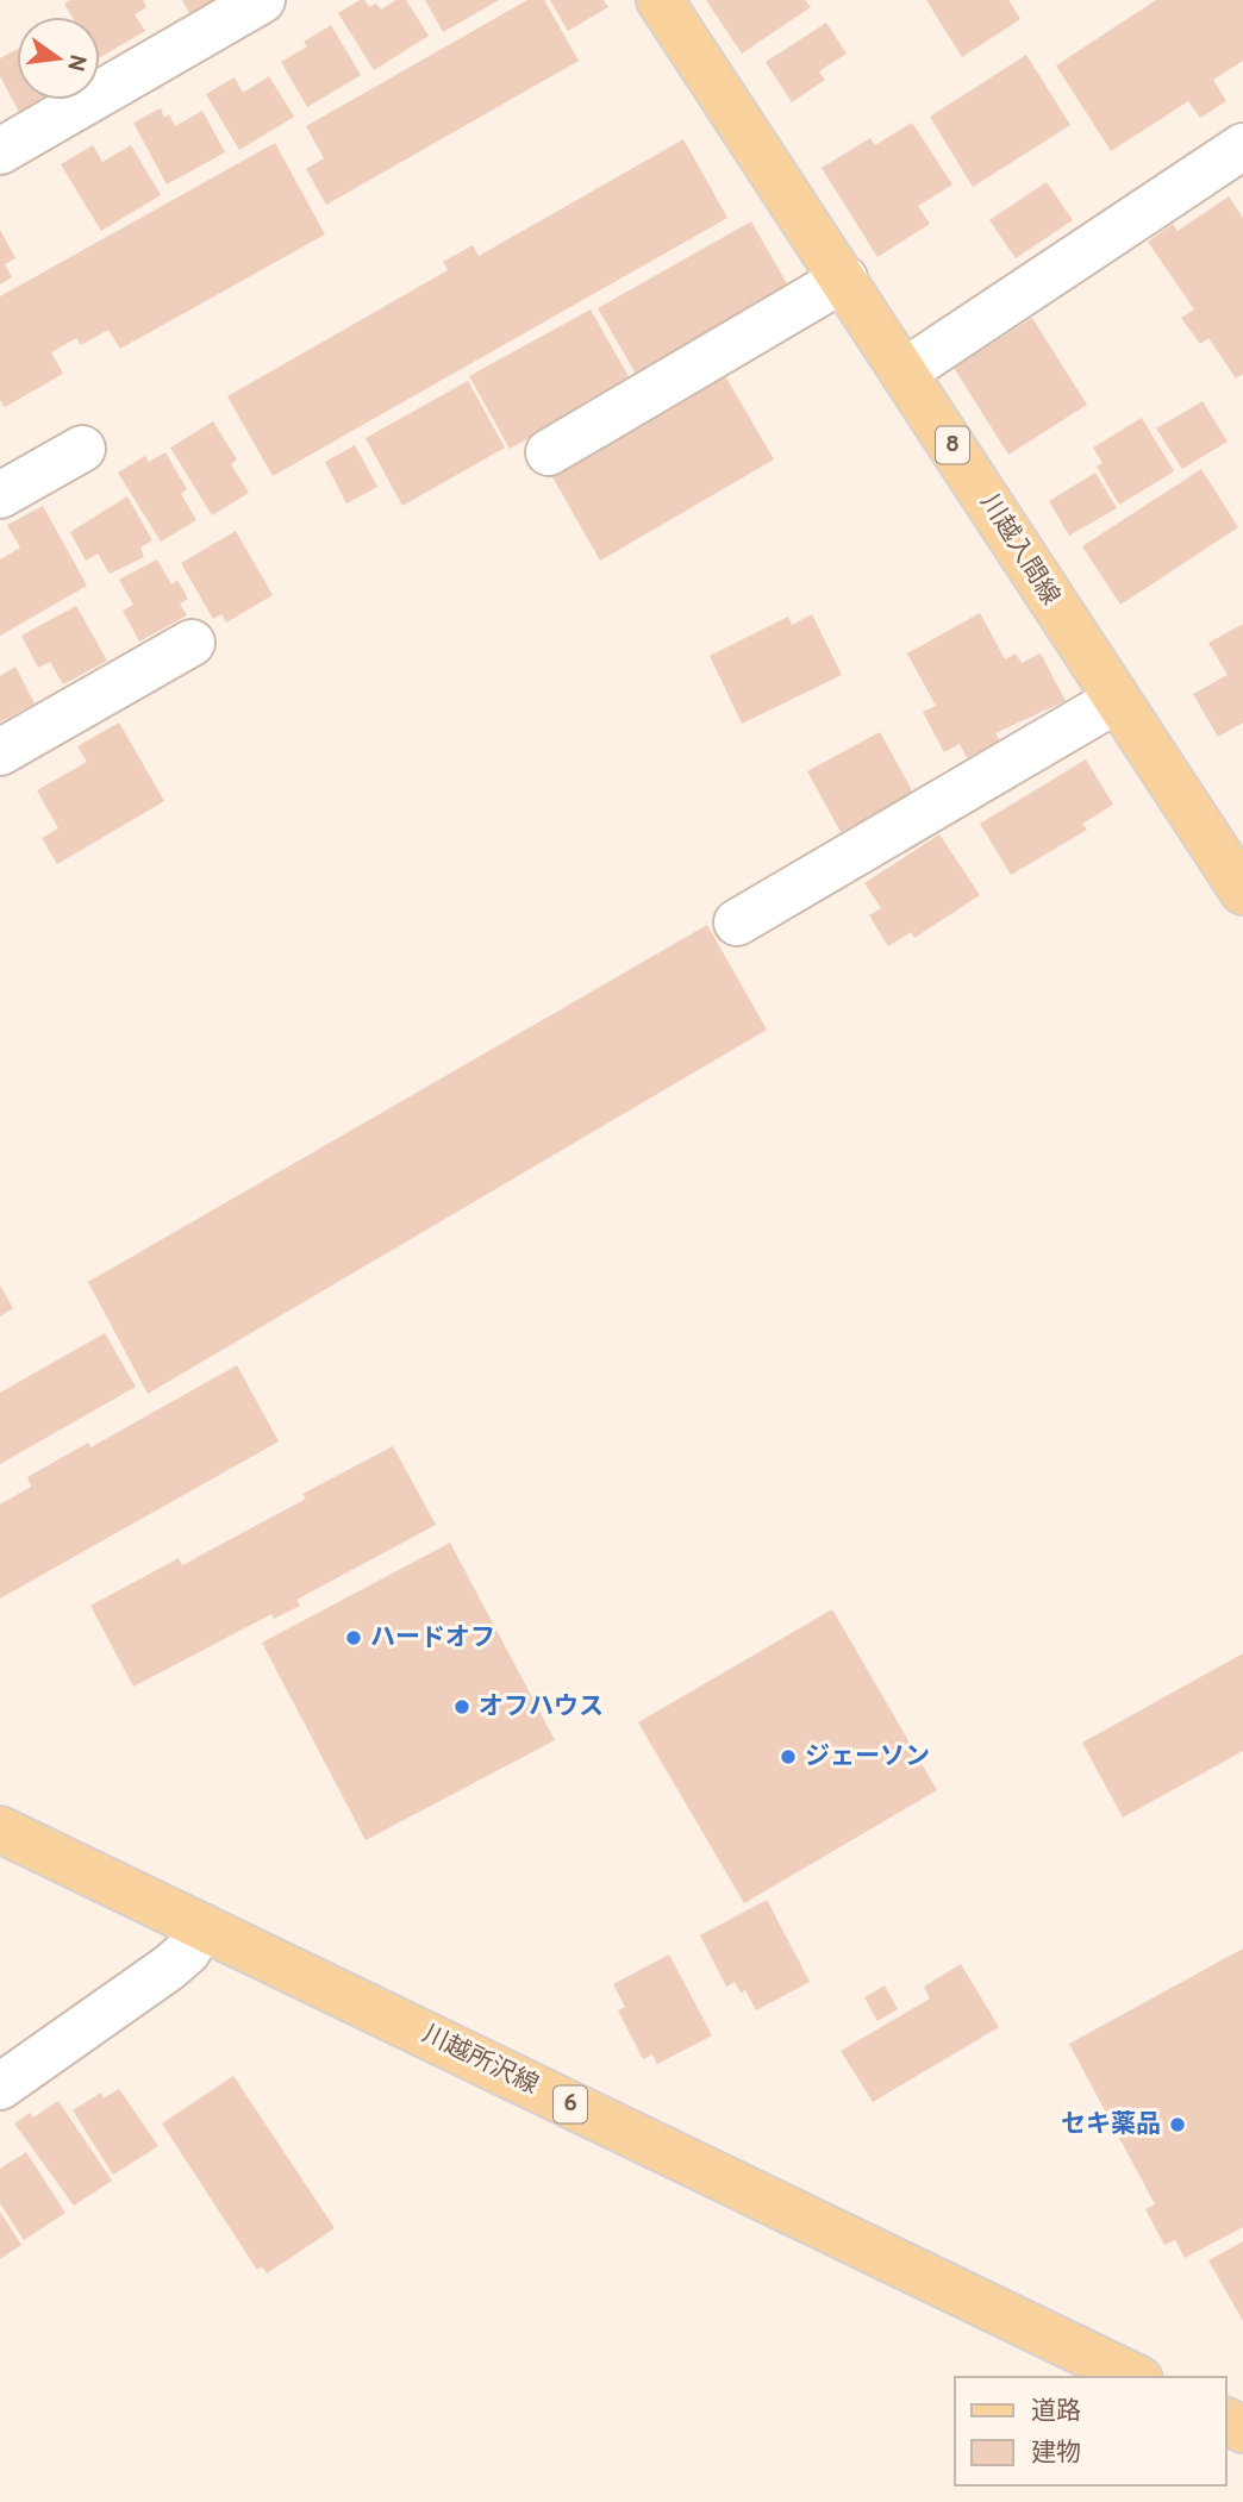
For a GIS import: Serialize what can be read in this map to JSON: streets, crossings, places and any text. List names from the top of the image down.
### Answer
{
  "streets": {
    "main road": [
      "8",
      "川越入間線",
      "川越所沢線",
      "6"
    ]
  },
  "places": [
    "ハードオフ",
    "オフハウス",
    "ジェーソン",
    "セキ薬品"
  ],
  "legend": ["道路", "建物"],
  "north": "right"
}
